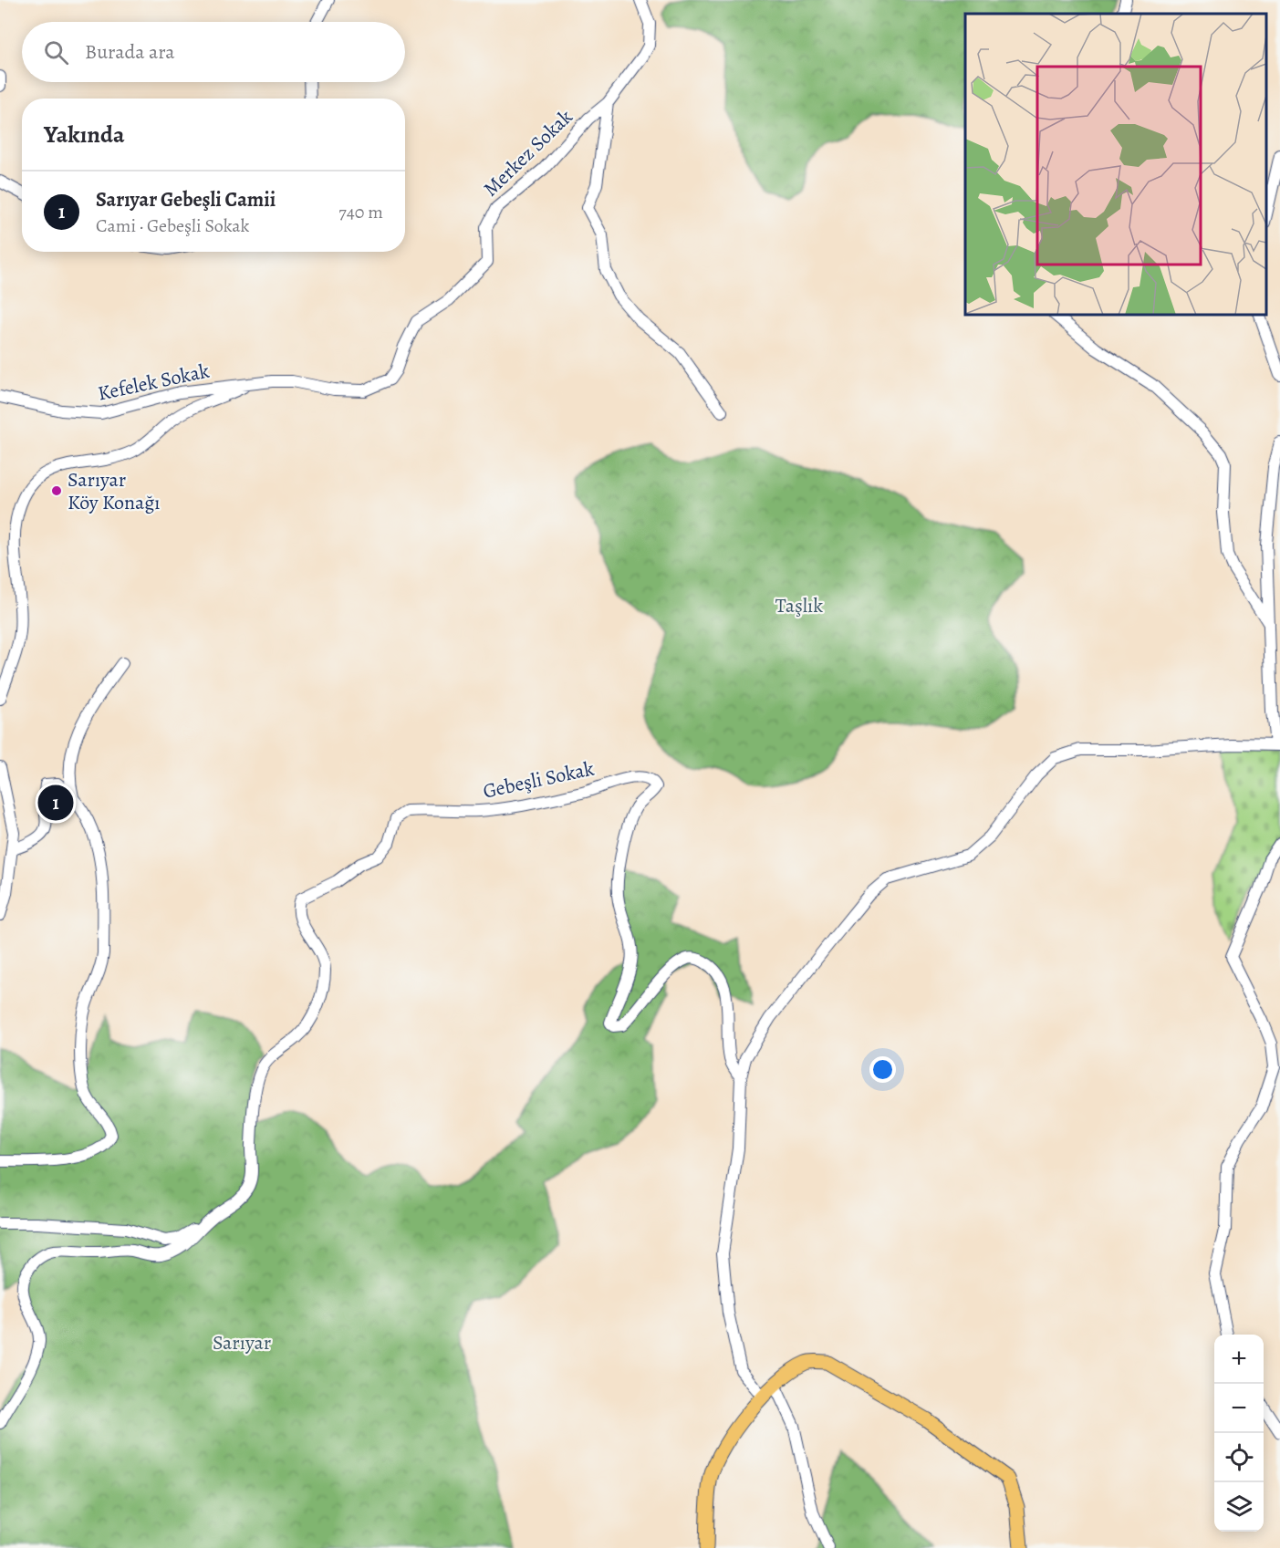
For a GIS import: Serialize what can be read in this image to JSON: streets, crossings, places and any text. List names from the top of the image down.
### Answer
{
  "streets": {
    "street": ["Merkez Sokak", "Kefelek Sokak", "Gebeşli Sokak"]
  },
  "crossings": [
    ["Merkez Sokak", "Kefelek Sokak"]
  ],
  "parks": ["Taşlık", "Sarıyar"],
  "places": ["Sarıyar Köy Konağı"],
  "page": {
    "search": "Burada ara",
    "heading": "Yakında",
    "list": [
      {
        "mark": "1",
        "name": "Sarıyar Gebeşli Camii",
        "note": "Cami · Gebeşli Sokak",
        "value": "740 m"
      }
    ],
    "pins": "1",
    "map_buttons": ["+", "−"]
  }
}
